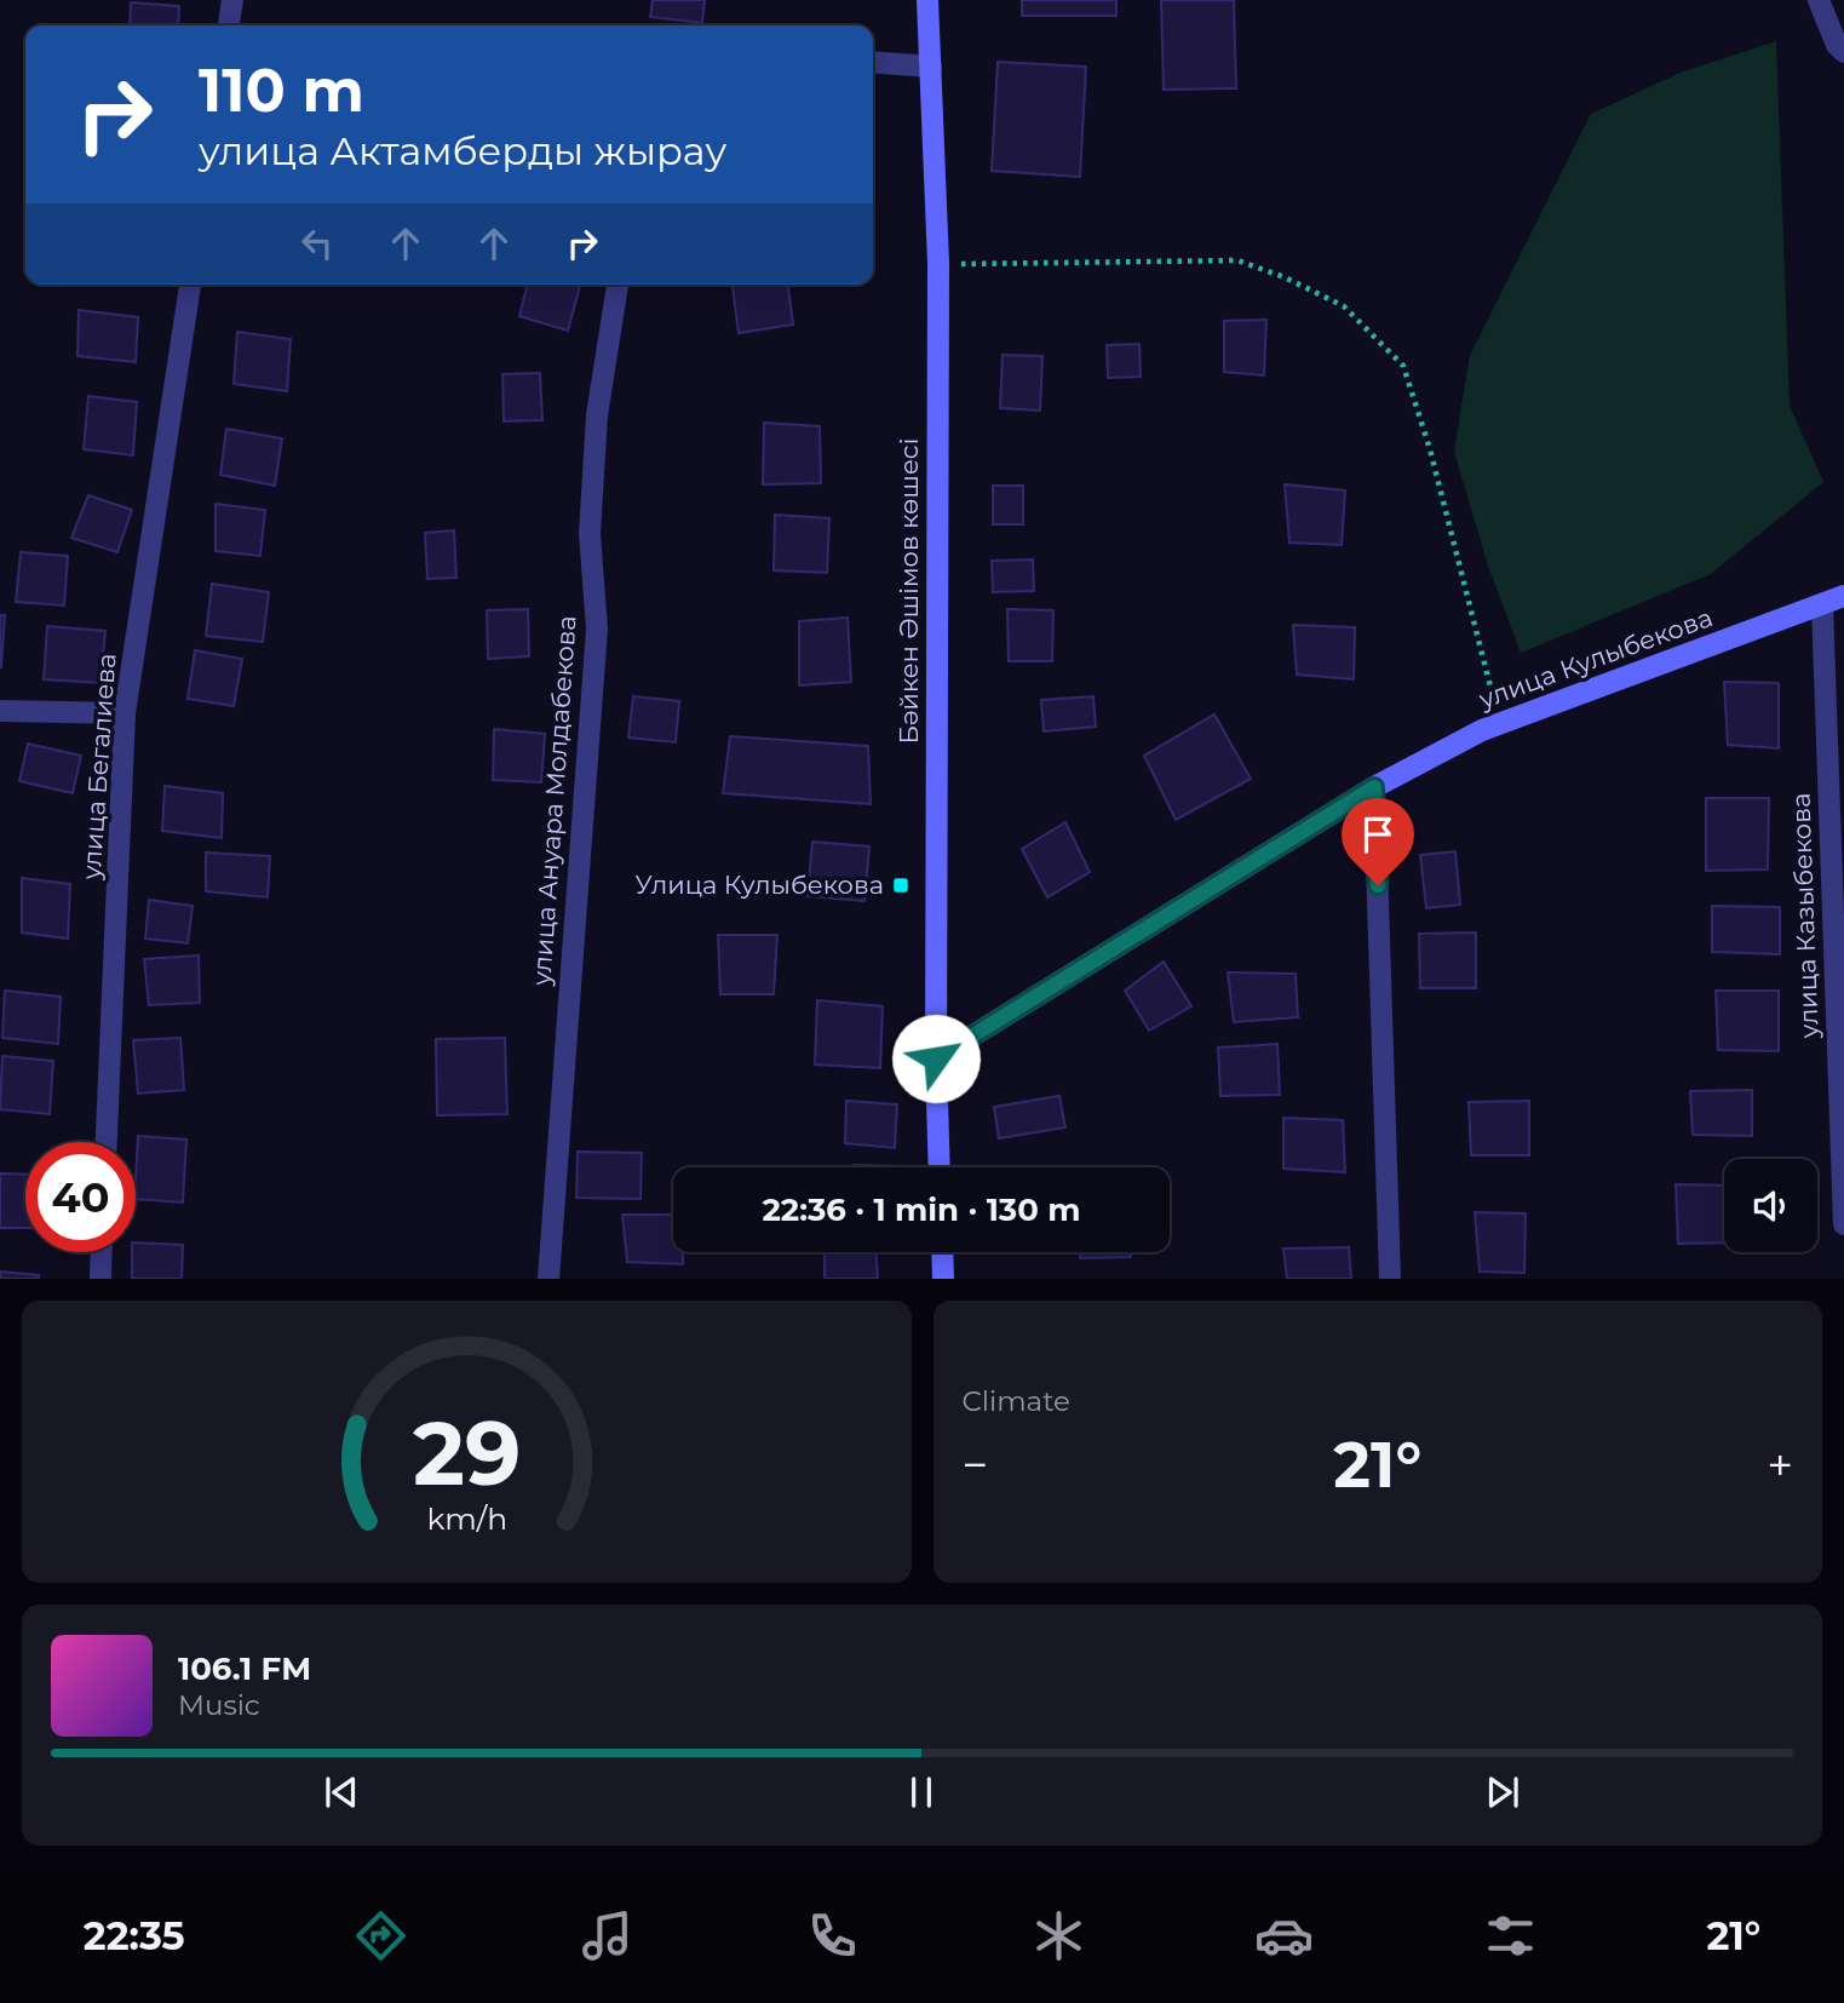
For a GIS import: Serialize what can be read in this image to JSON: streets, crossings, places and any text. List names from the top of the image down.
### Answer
{
  "streets": {
    "main road": ["Бәйкен Әшімов көшесі", "улица Кулыбекова"],
    "street": ["улица Бегалиева", "улица Ануара Молдабекова", "улица Казыбекова"]
  },
  "crossings": [
    ["Бәйкен Әшімов көшесі", "улица Кулыбекова"],
    ["улица Кулыбекова", "улица Казыбекова"]
  ],
  "places": {
    "transit": ["Улица Кулыбекова"]
  },
  "page": {
    "turn": ["110 m", "улица Актамберды жырау"],
    "limit": "40",
    "trip": "22:36 · 1 min · 130 m",
    "tile": "Climate",
    "heat": ["−", "21°", "+"],
    "song": ["106.1 FM", "Music"],
    "tabs": ["22:35", "21°"],
    "gauge": ["29", "km/h"]
  }
}
